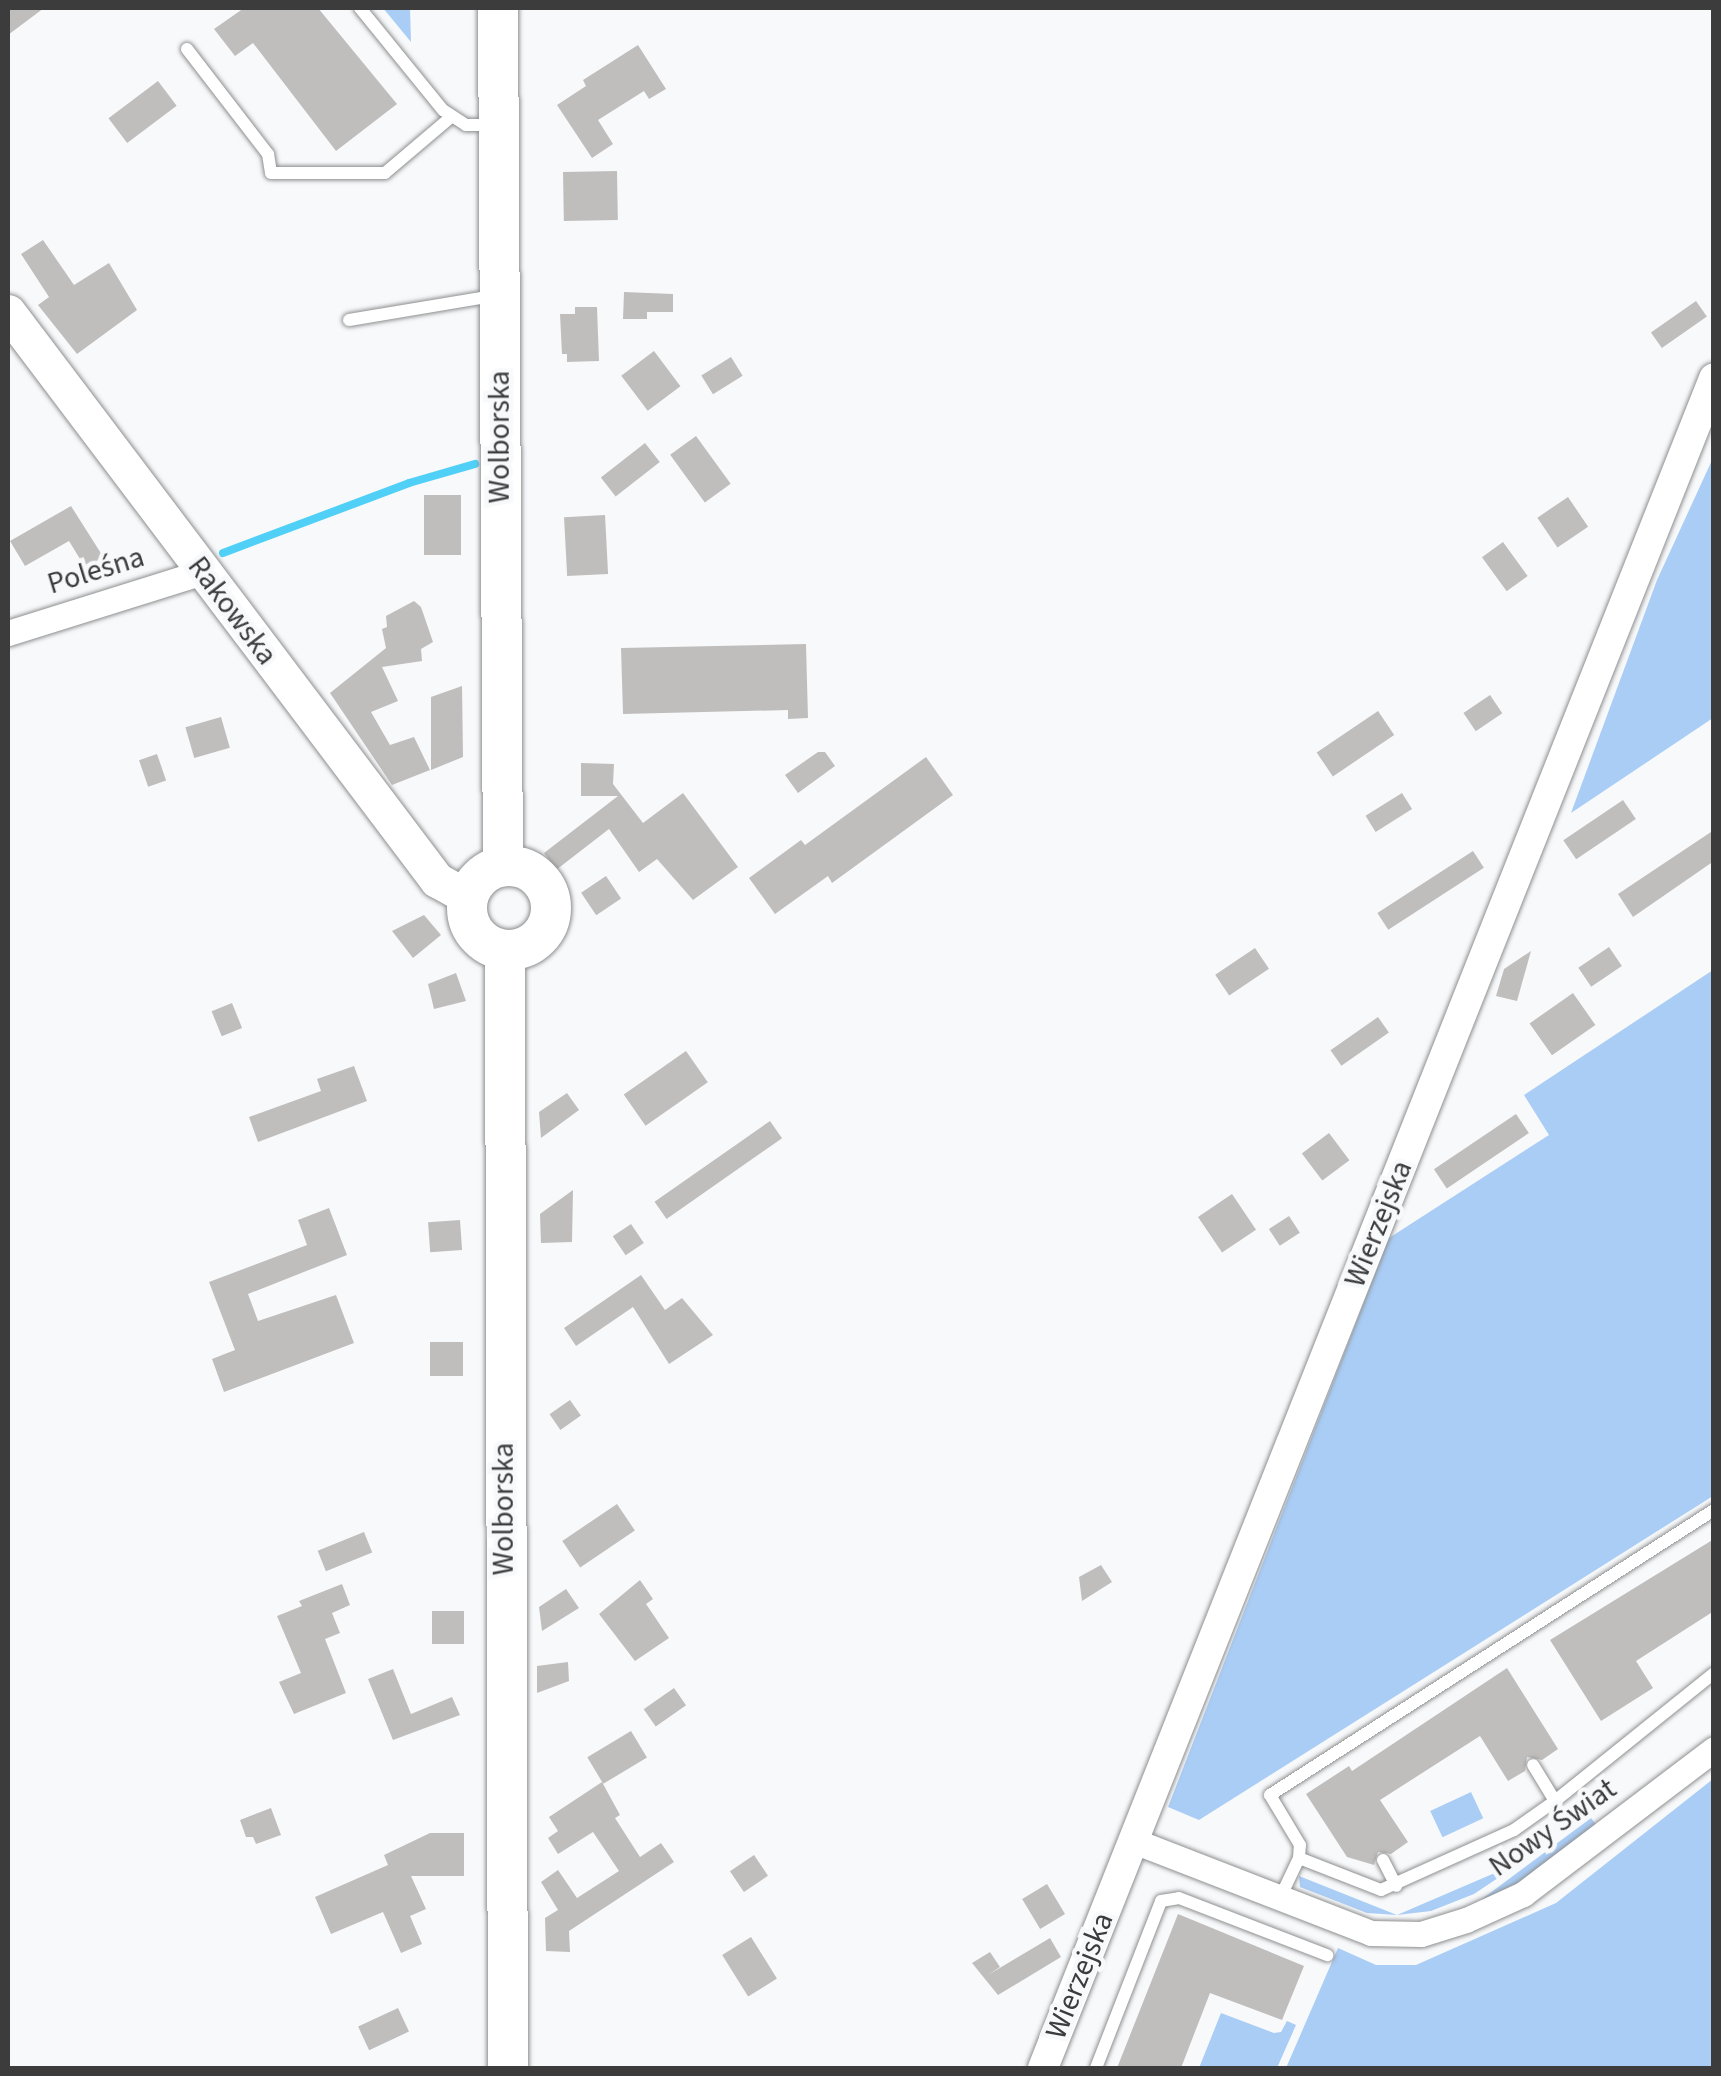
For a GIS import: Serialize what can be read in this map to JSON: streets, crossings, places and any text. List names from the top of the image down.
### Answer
{
  "streets": {
    "main road": ["Wolborska", "Rakowska"],
    "street": ["Poleśna", "Wierzejska", "Nowy Świat"]
  },
  "crossings": [
    ["Wolborska", "Rakowska"],
    ["Poleśna", "Rakowska"],
    ["Wierzejska", "Nowy Świat"]
  ]
}
